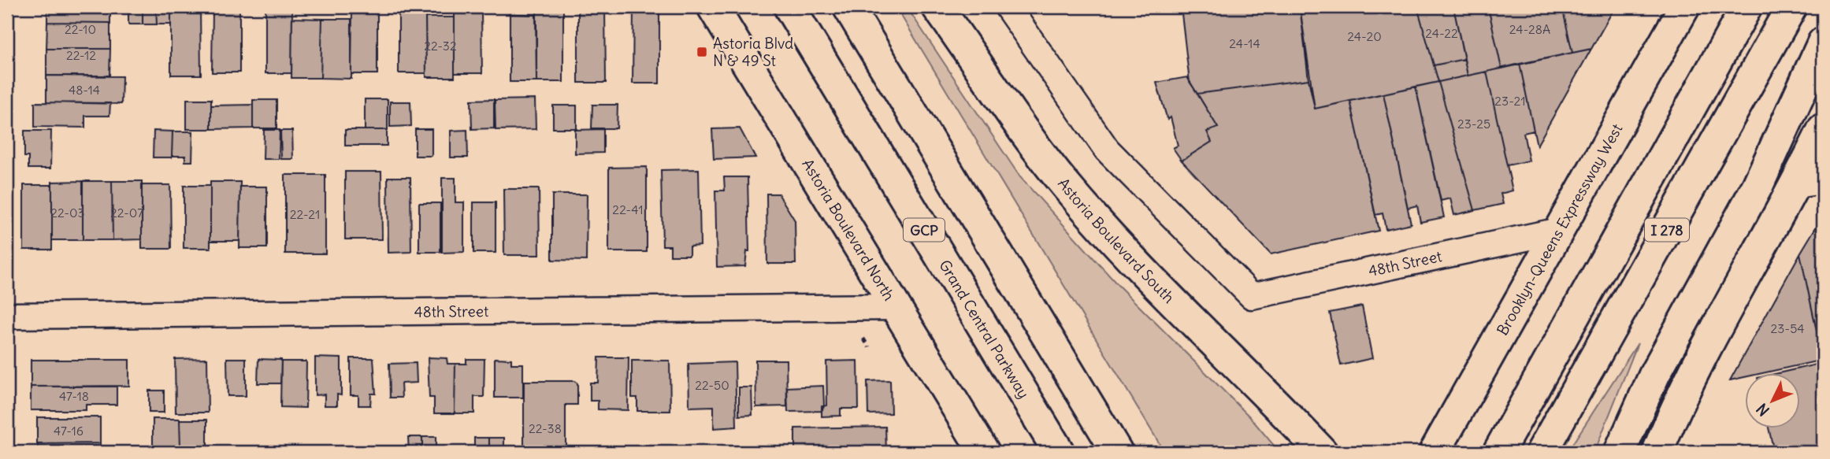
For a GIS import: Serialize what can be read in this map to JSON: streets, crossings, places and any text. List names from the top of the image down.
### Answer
{
  "streets": {
    "main road": [
      "Astoria Boulevard North",
      "GCP",
      "Brooklyn-Queens Expressway West",
      "I 278",
      "Astoria Boulevard South",
      "Grand Central Parkway"
    ],
    "street": ["48th Street"]
  },
  "crossings": [
    ["Astoria Boulevard North", "48th Street"],
    ["Brooklyn-Queens Expressway West", "48th Street"]
  ],
  "places": {
    "transit": ["Astoria Blvd N & 49 St"]
  },
  "house_numbers": [
    "22-10",
    "24-28A",
    "24-22",
    "24-20",
    "24-14",
    "22-32",
    "22-12",
    "48-14",
    "23-21",
    "23-25",
    "22-41",
    "22-03",
    "22-07",
    "22-21",
    "23-54",
    "22-50",
    "47-18",
    "22-38",
    "47-16"
  ],
  "north": "bottom left"
}
